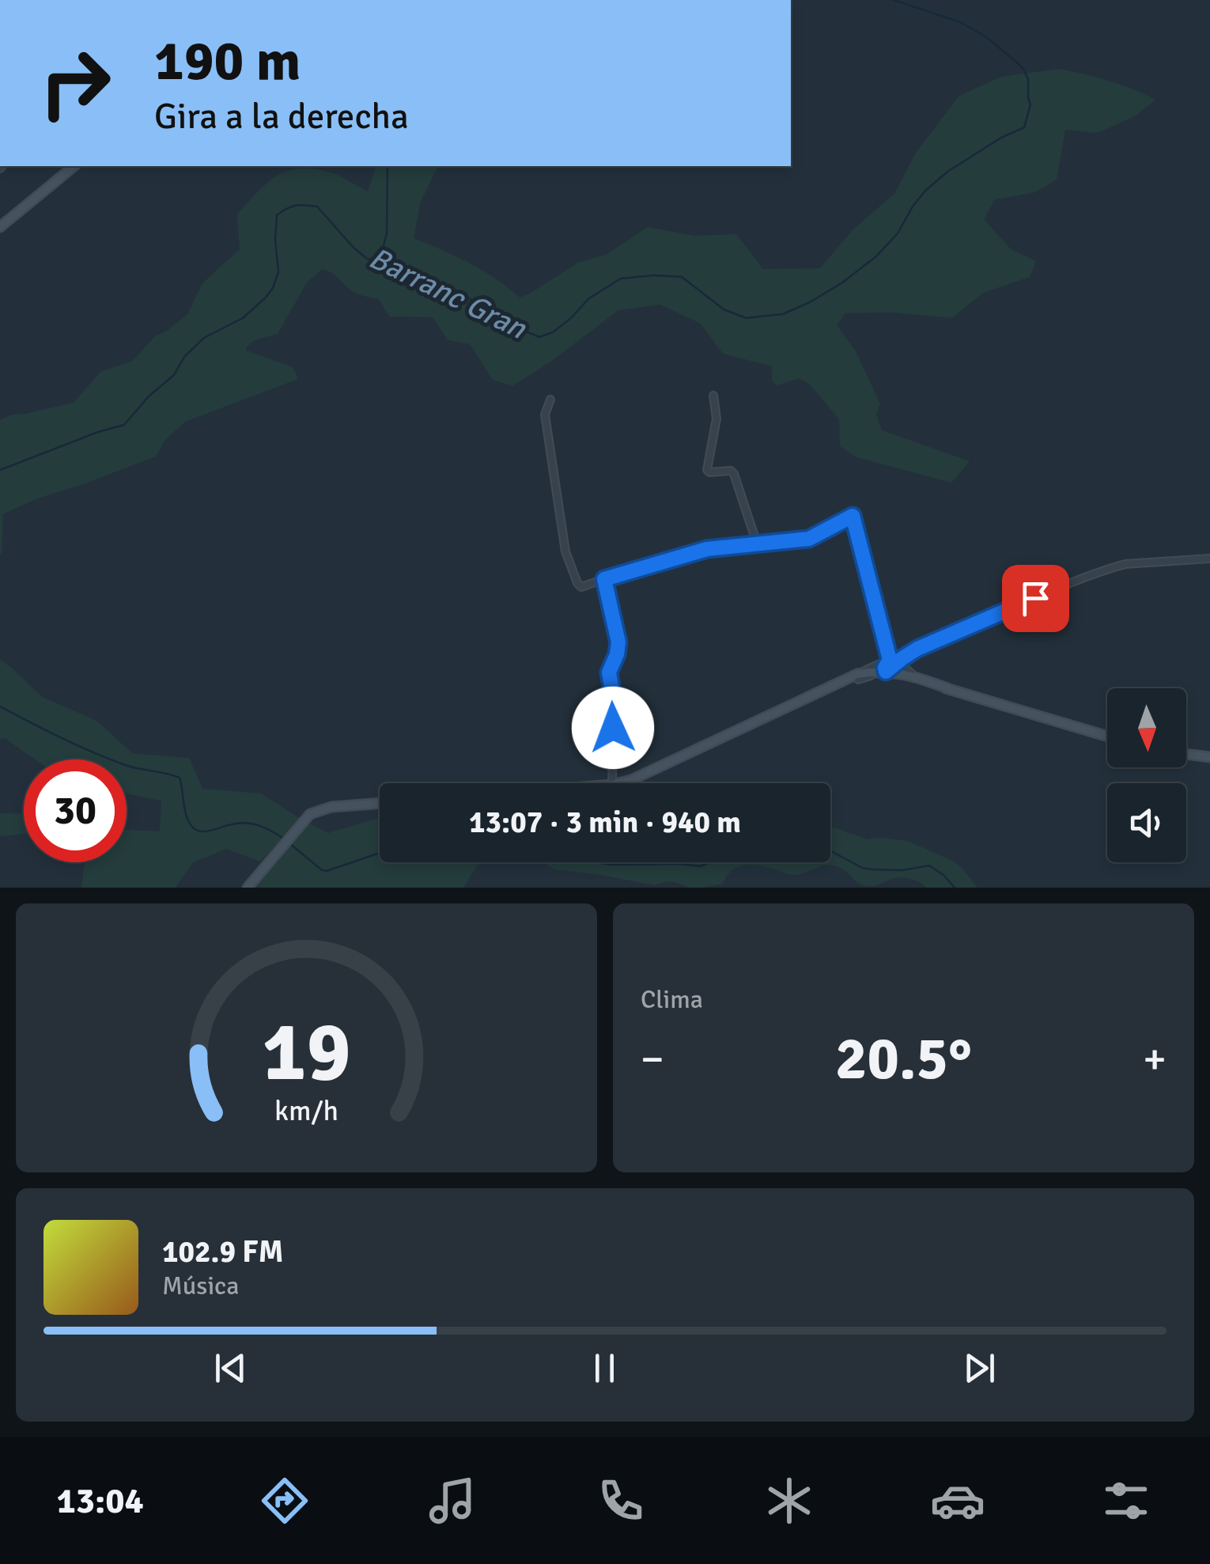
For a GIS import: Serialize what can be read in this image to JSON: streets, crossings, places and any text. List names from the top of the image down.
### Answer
{
  "water": ["Barranc Gran"],
  "north": "bottom",
  "page": {
    "turn": ["190 m", "Gira a la derecha"],
    "limit": "30",
    "trip": "13:07 · 3 min · 940 m",
    "tile": "Clima",
    "heat": ["−", "20.5°", "+"],
    "song": ["102.9 FM", "Música"],
    "tabs": "13:04",
    "gauge": ["19", "km/h"]
  }
}
